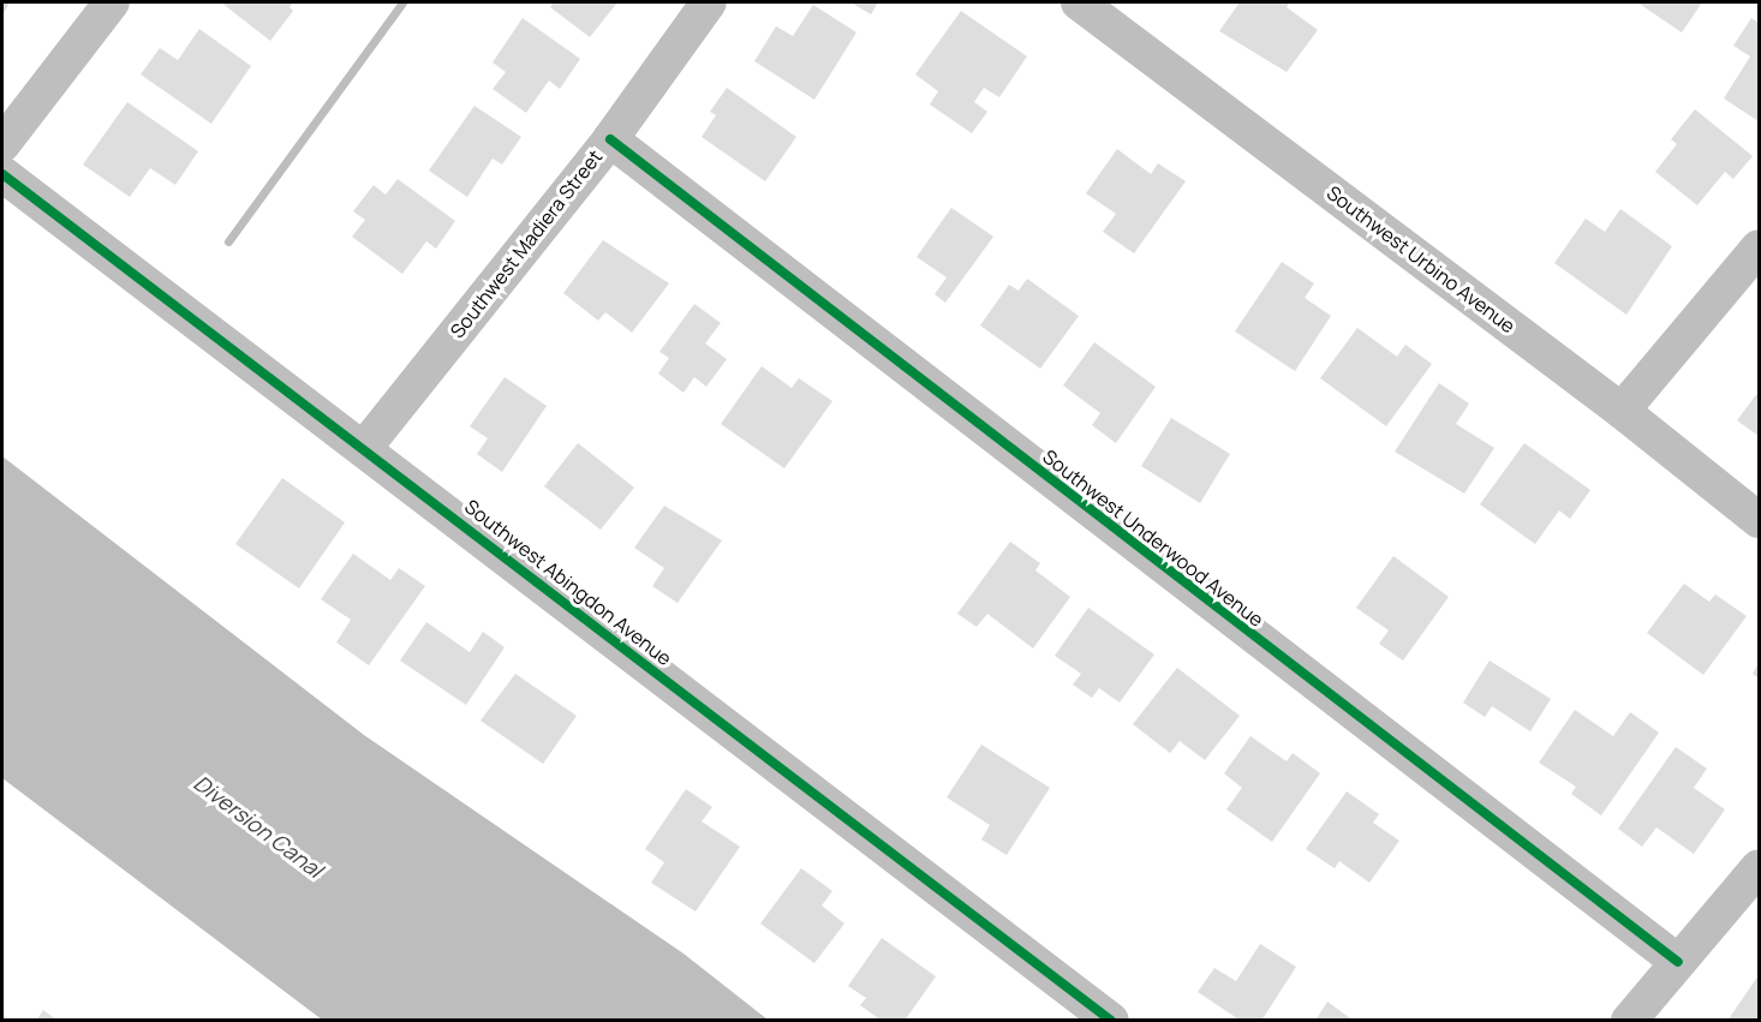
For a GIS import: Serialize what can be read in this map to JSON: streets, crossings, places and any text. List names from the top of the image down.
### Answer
{
  "streets": {
    "street": [
      "Southwest Madiera Street",
      "Southwest Urbino Avenue",
      "Southwest Underwood Avenue",
      "Southwest Abingdon Avenue"
    ]
  },
  "crossings": [
    ["Southwest Madiera Street", "Southwest Underwood Avenue"],
    ["Southwest Madiera Street", "Southwest Abingdon Avenue"]
  ],
  "water": ["Diversion Canal"]
}
